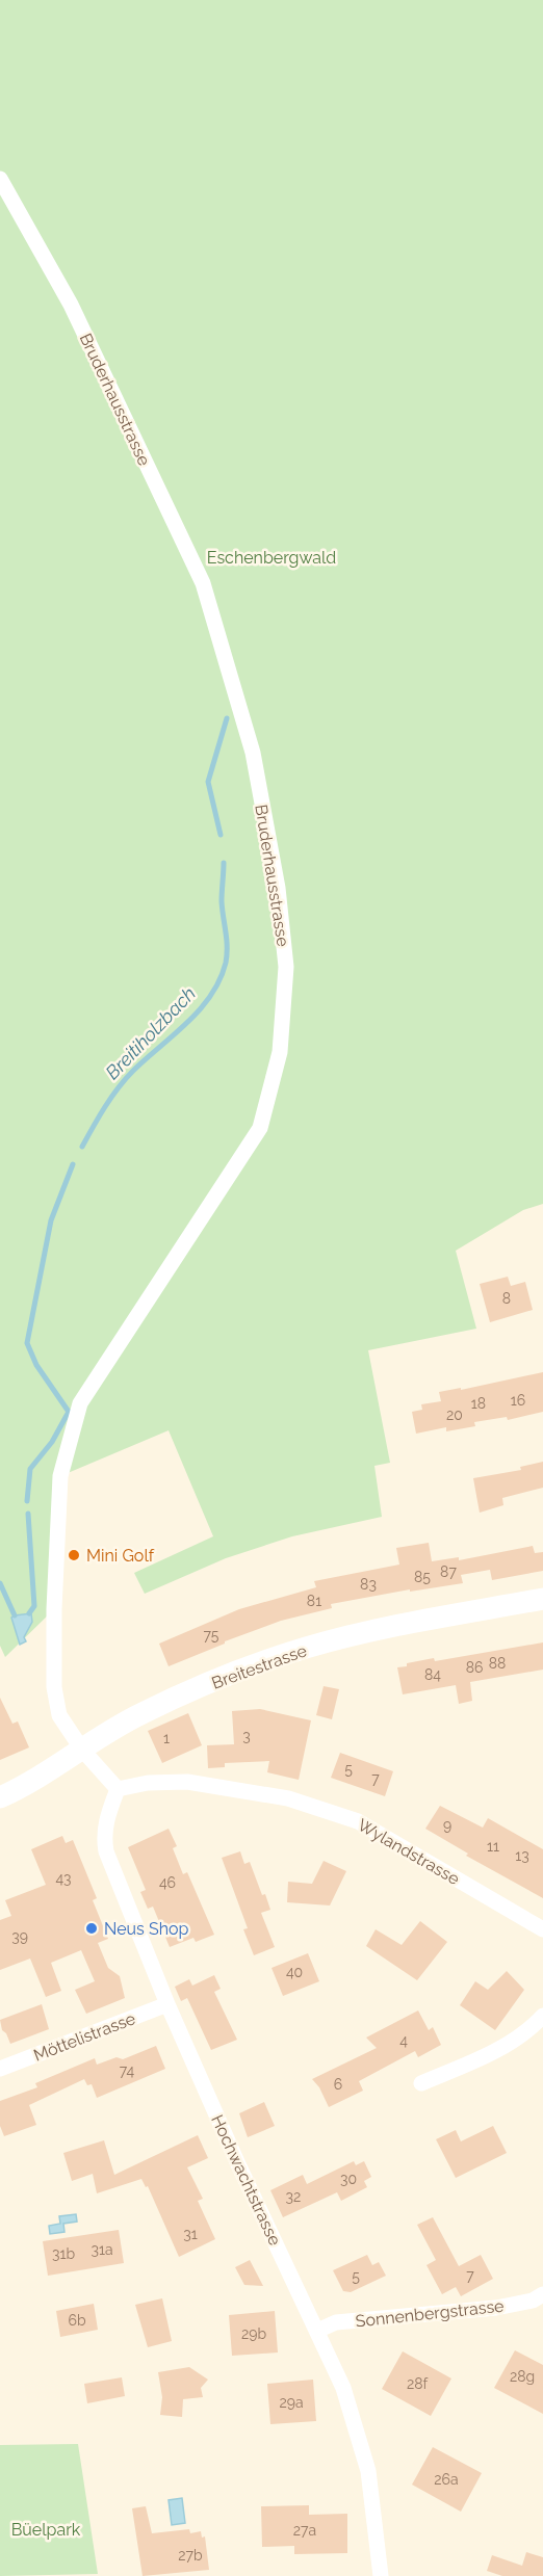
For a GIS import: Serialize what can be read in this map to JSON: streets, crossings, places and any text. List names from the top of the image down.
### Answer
{
  "streets": {
    "main road": ["Breitestrasse"],
    "street": [
      "Bruderhausstrasse",
      "Wylandstrasse",
      "Möttelistrasse",
      "Hochwachtstrasse",
      "Sonnenbergstrasse"
    ]
  },
  "crossings": [
    ["Bruderhausstrasse", "Breitestrasse"],
    ["Bruderhausstrasse", "Wylandstrasse"],
    ["Bruderhausstrasse", "Hochwachtstrasse"],
    ["Wylandstrasse", "Hochwachtstrasse"],
    ["Möttelistrasse", "Hochwachtstrasse"],
    ["Hochwachtstrasse", "Sonnenbergstrasse"]
  ],
  "water": ["Breitiholzbach"],
  "parks": ["Eschenbergwald", "Büelpark"],
  "places": ["Mini Golf", "Neus Shop"],
  "house_numbers": [
    "8",
    "16",
    "18",
    "20",
    "87",
    "85",
    "83",
    "81",
    "75",
    "88",
    "86",
    "84",
    "3",
    "1",
    "5",
    "7",
    "9",
    "11",
    "13",
    "43",
    "46",
    "39",
    "40",
    "4",
    "74",
    "6",
    "30",
    "32",
    "31",
    "31a",
    "31b",
    "7",
    "5",
    "6b",
    "29b",
    "28g",
    "28f",
    "29a",
    "26a",
    "27a",
    "27b"
  ]
}
